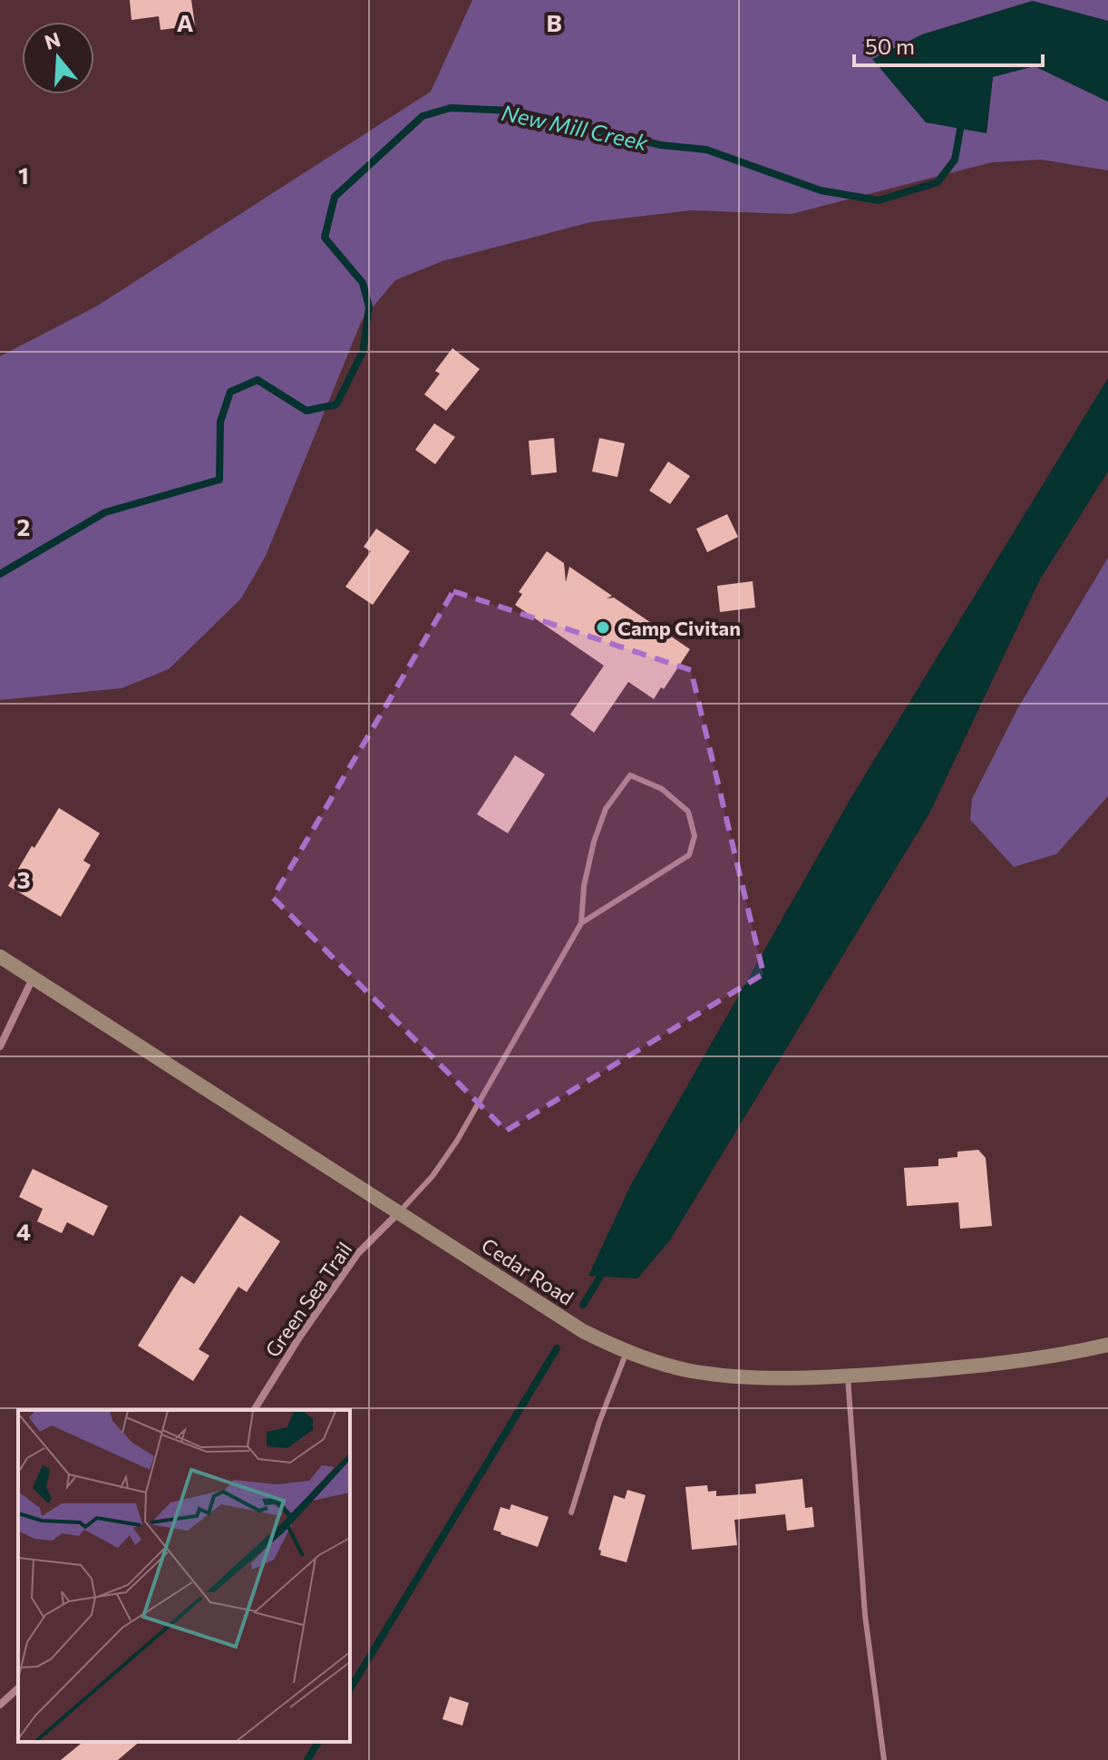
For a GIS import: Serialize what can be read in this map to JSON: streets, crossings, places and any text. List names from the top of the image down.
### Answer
{
  "streets": {
    "street": ["Cedar Road", "Green Sea Trail"]
  },
  "crossings": [
    ["Cedar Road", "Green Sea Trail"]
  ],
  "water": ["New Mill Creek"],
  "places": ["Camp Civitan"],
  "scale_bar": "50 m",
  "north": "top",
  "grid": {
    "columns": ["A", "B"],
    "rows": [
      "1",
      "2",
      "3",
      "4"
    ]
  }
}
